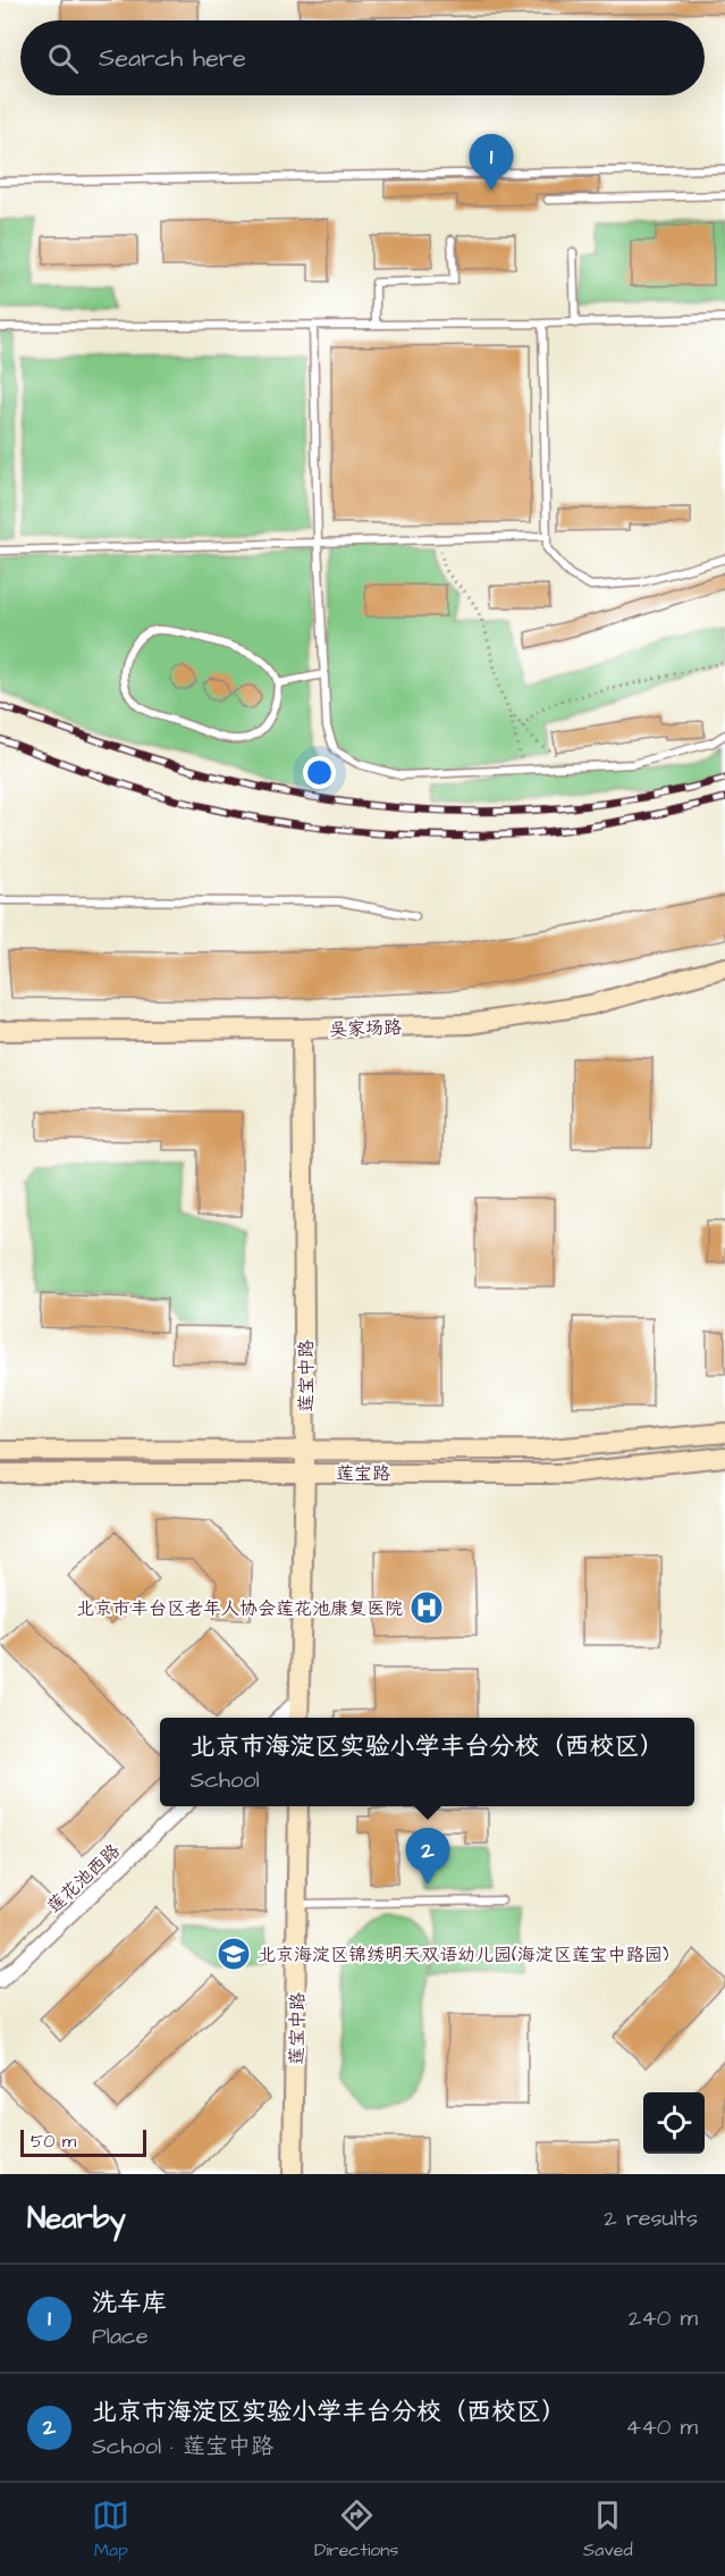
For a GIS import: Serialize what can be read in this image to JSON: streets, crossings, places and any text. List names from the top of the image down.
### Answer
{
  "streets": {
    "street": [
      "吴家场路",
      "莲宝中路",
      "莲宝路",
      "莲花池西路"
    ]
  },
  "crossings": [
    ["吴家场路", "莲宝中路"],
    ["莲宝中路", "莲宝路"]
  ],
  "places": {
    "hospital": ["北京市丰台区老年人协会莲花池康复医院"],
    "school or university": ["北京海淀区锦绣明天双语幼儿园(海淀区莲宝中路园)"]
  },
  "scale_bar": "50 m",
  "page": {
    "search": "Search here",
    "pins": ["1", "2"],
    "popup": ["北京市海淀区实验小学丰台分校（西校区）", "School"],
    "scale": "50 m",
    "heading": ["Nearby", "2 results"],
    "list": [
      {
        "mark": "1",
        "name": "洗车库",
        "note": "Place",
        "value": "240 m"
      },
      {
        "mark": "2",
        "name": "北京市海淀区实验小学丰台分校（西校区）",
        "note": "School · 莲宝中路",
        "value": "440 m"
      }
    ],
    "nav": ["Map", "Directions", "Saved"]
  }
}
